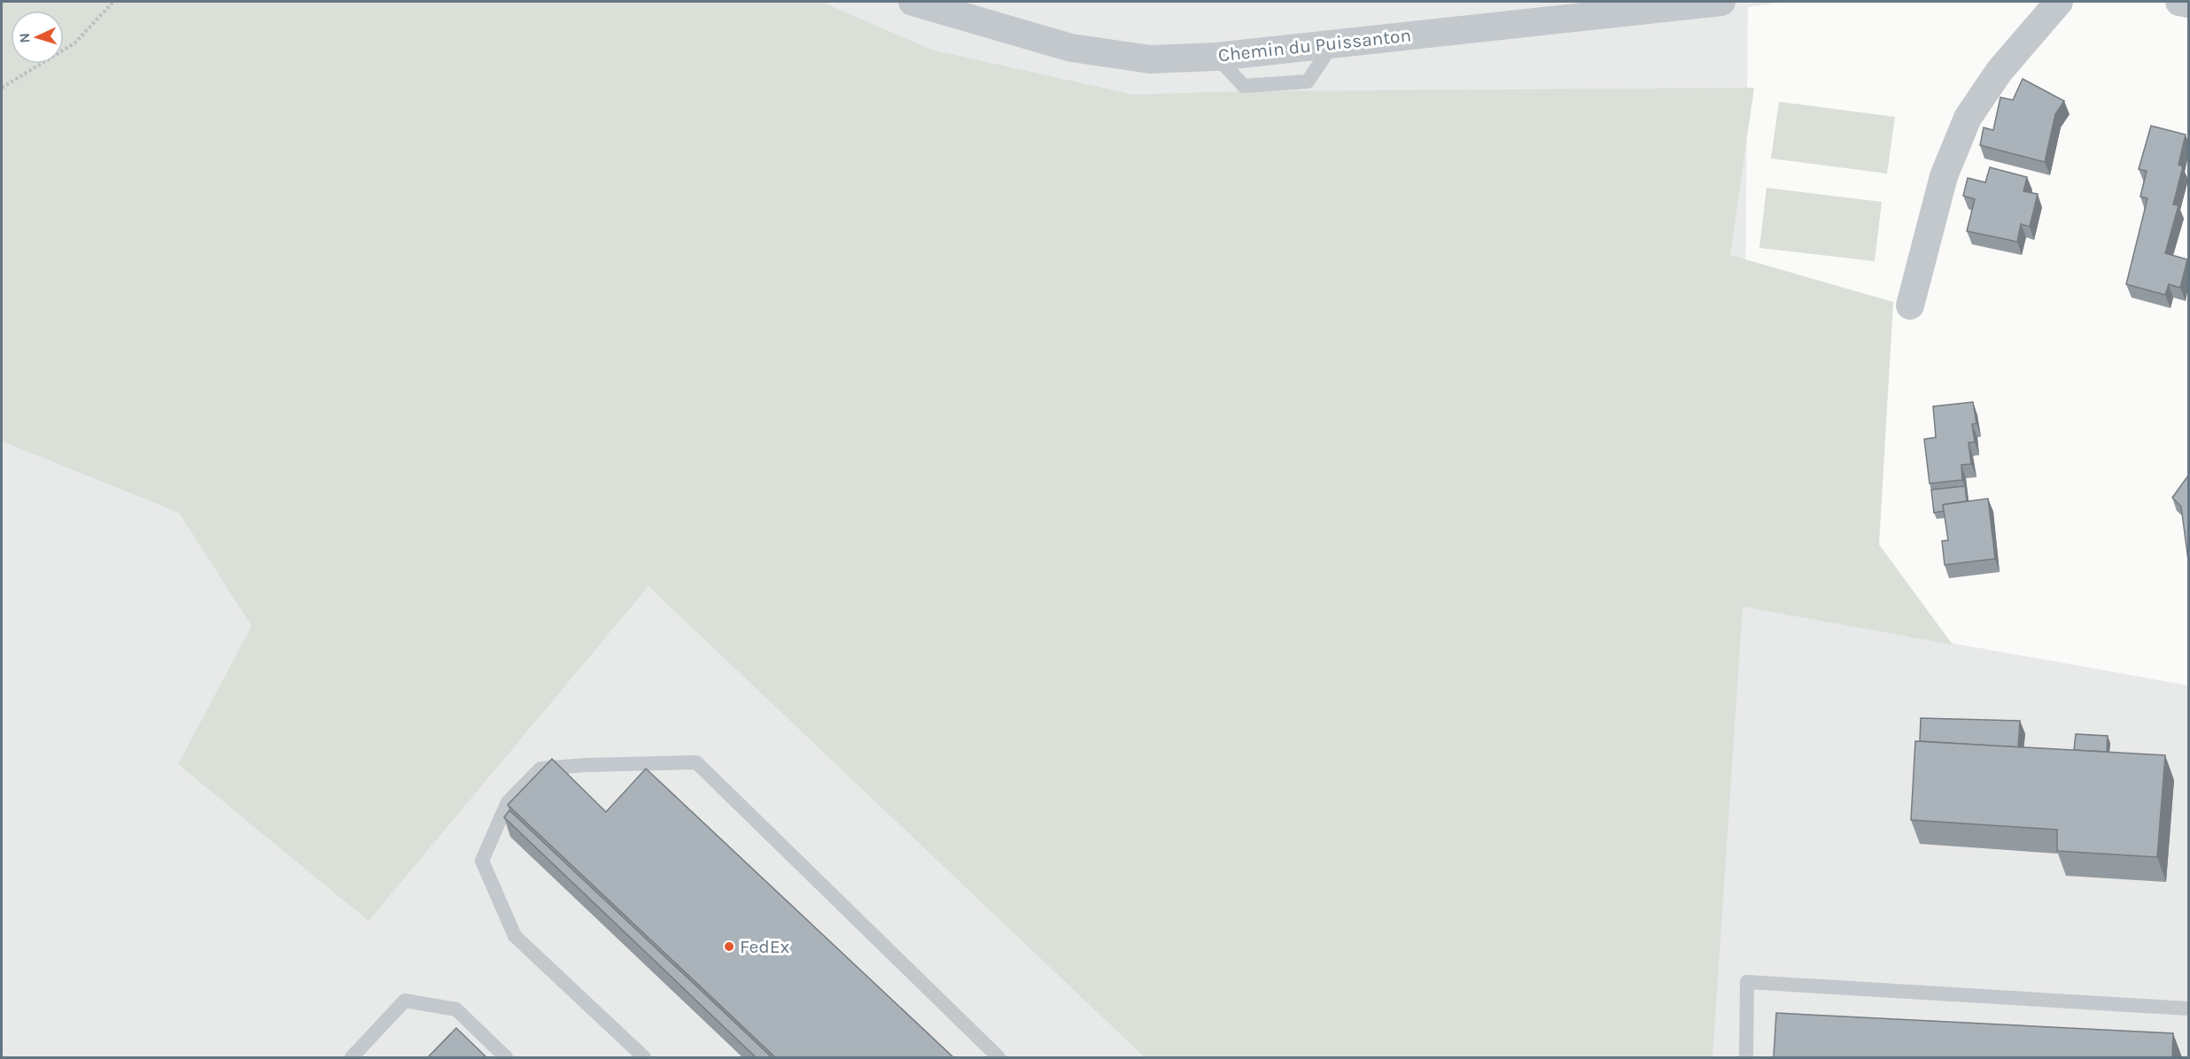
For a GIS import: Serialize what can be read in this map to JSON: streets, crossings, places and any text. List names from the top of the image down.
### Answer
{
  "streets": {
    "street": ["Chemin du Puissanton"]
  },
  "places": ["FedEx"],
  "north": "left"
}
